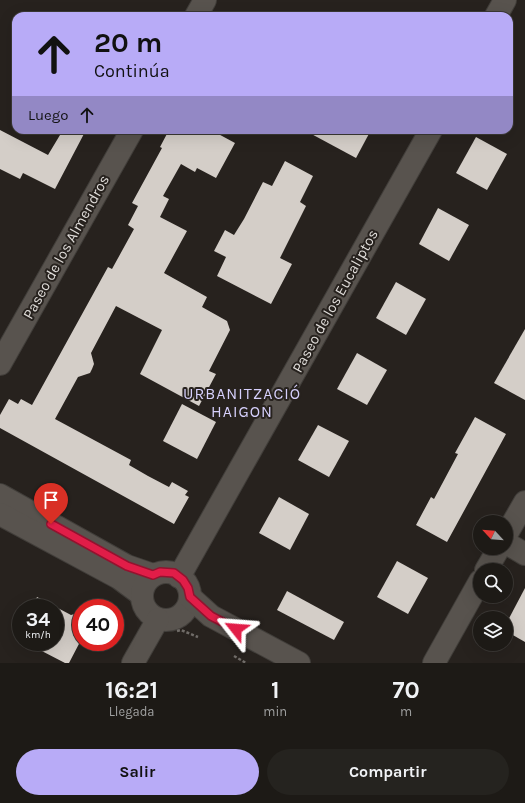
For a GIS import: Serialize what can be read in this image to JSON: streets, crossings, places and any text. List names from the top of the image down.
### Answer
{
  "streets": {
    "street": ["Paseo de los Almendros", "Paseo de los Eucaliptos"]
  },
  "districts": ["URBANITZACIÓ HAIGON"],
  "north": "top left",
  "page": {
    "turn": ["20 m", "Continúa"],
    "then": "Luego",
    "speed": "34 km/h",
    "limit": "40",
    "eta": [
      "16:21",
      "Llegada",
      "1",
      "min",
      "70",
      "m"
    ],
    "buttons": ["Salir", "Compartir"]
  }
}
